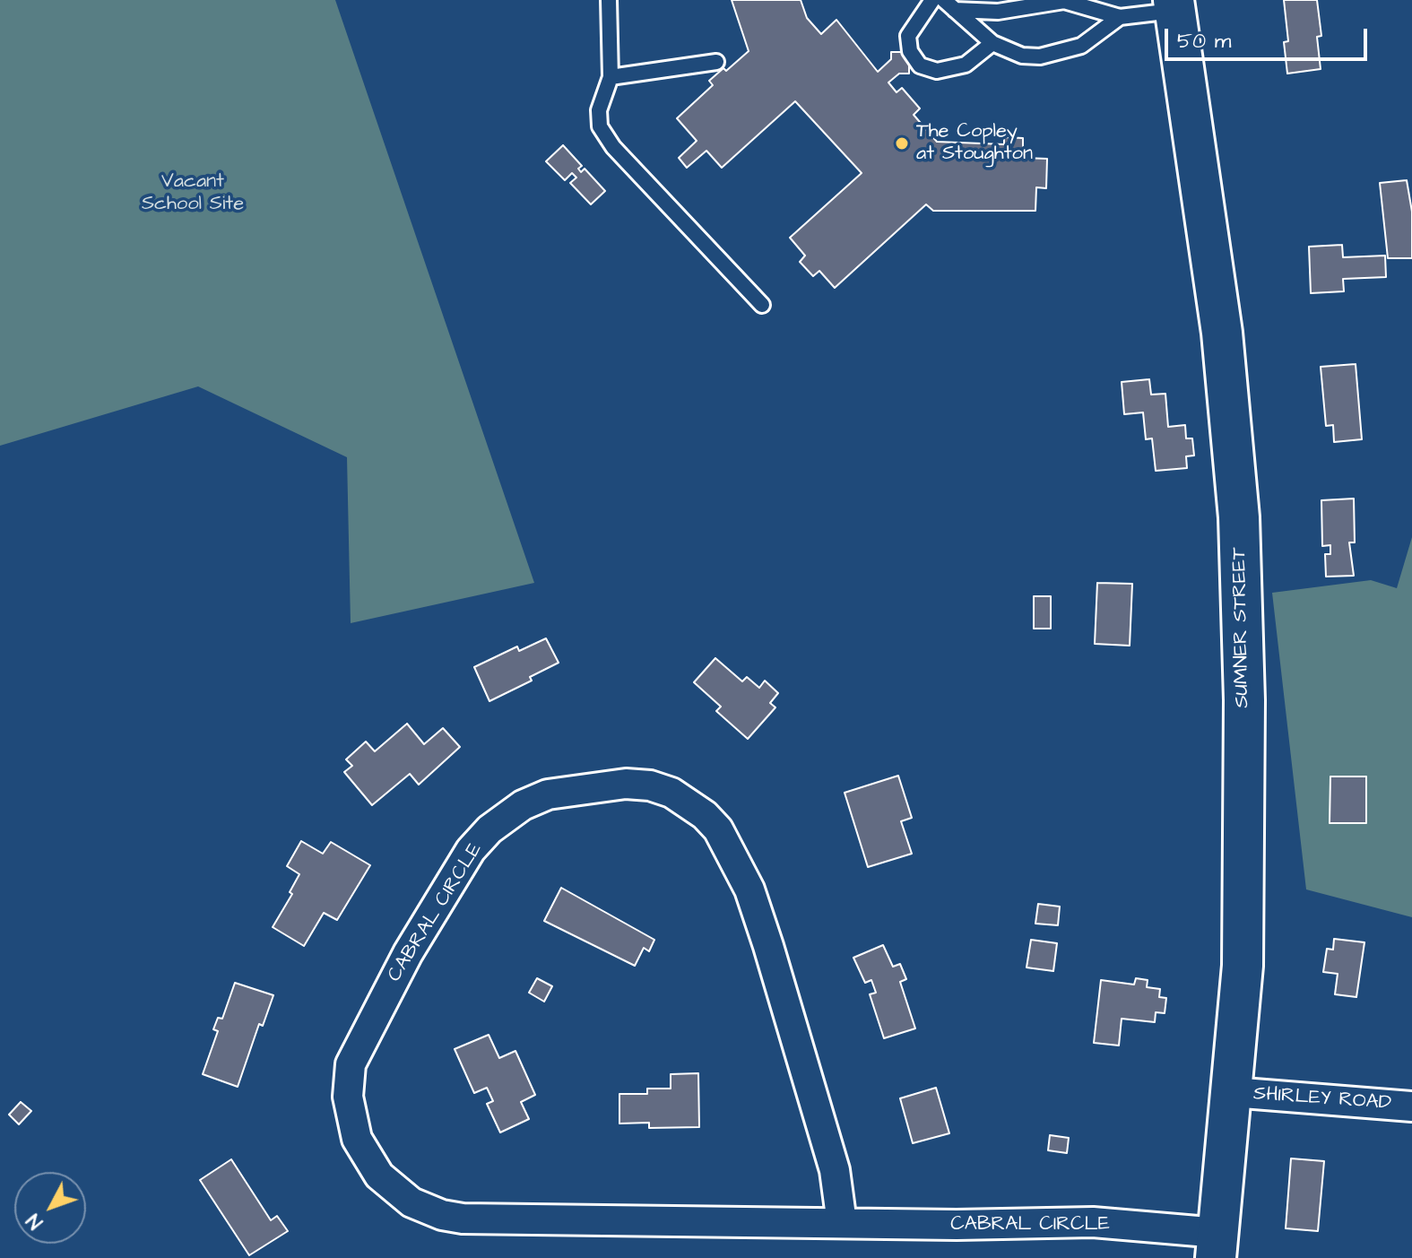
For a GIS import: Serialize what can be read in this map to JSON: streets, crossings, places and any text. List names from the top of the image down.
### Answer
{
  "streets": {
    "main road": ["SUMNER STREET"],
    "street": ["CABRAL CIRCLE", "SHIRLEY ROAD"]
  },
  "crossings": [
    ["SUMNER STREET", "CABRAL CIRCLE"],
    ["SUMNER STREET", "SHIRLEY ROAD"]
  ],
  "parks": ["Vacant School Site"],
  "places": ["The Copley at Stoughton"],
  "scale_bar": "50 m",
  "north": "bottom left"
}
